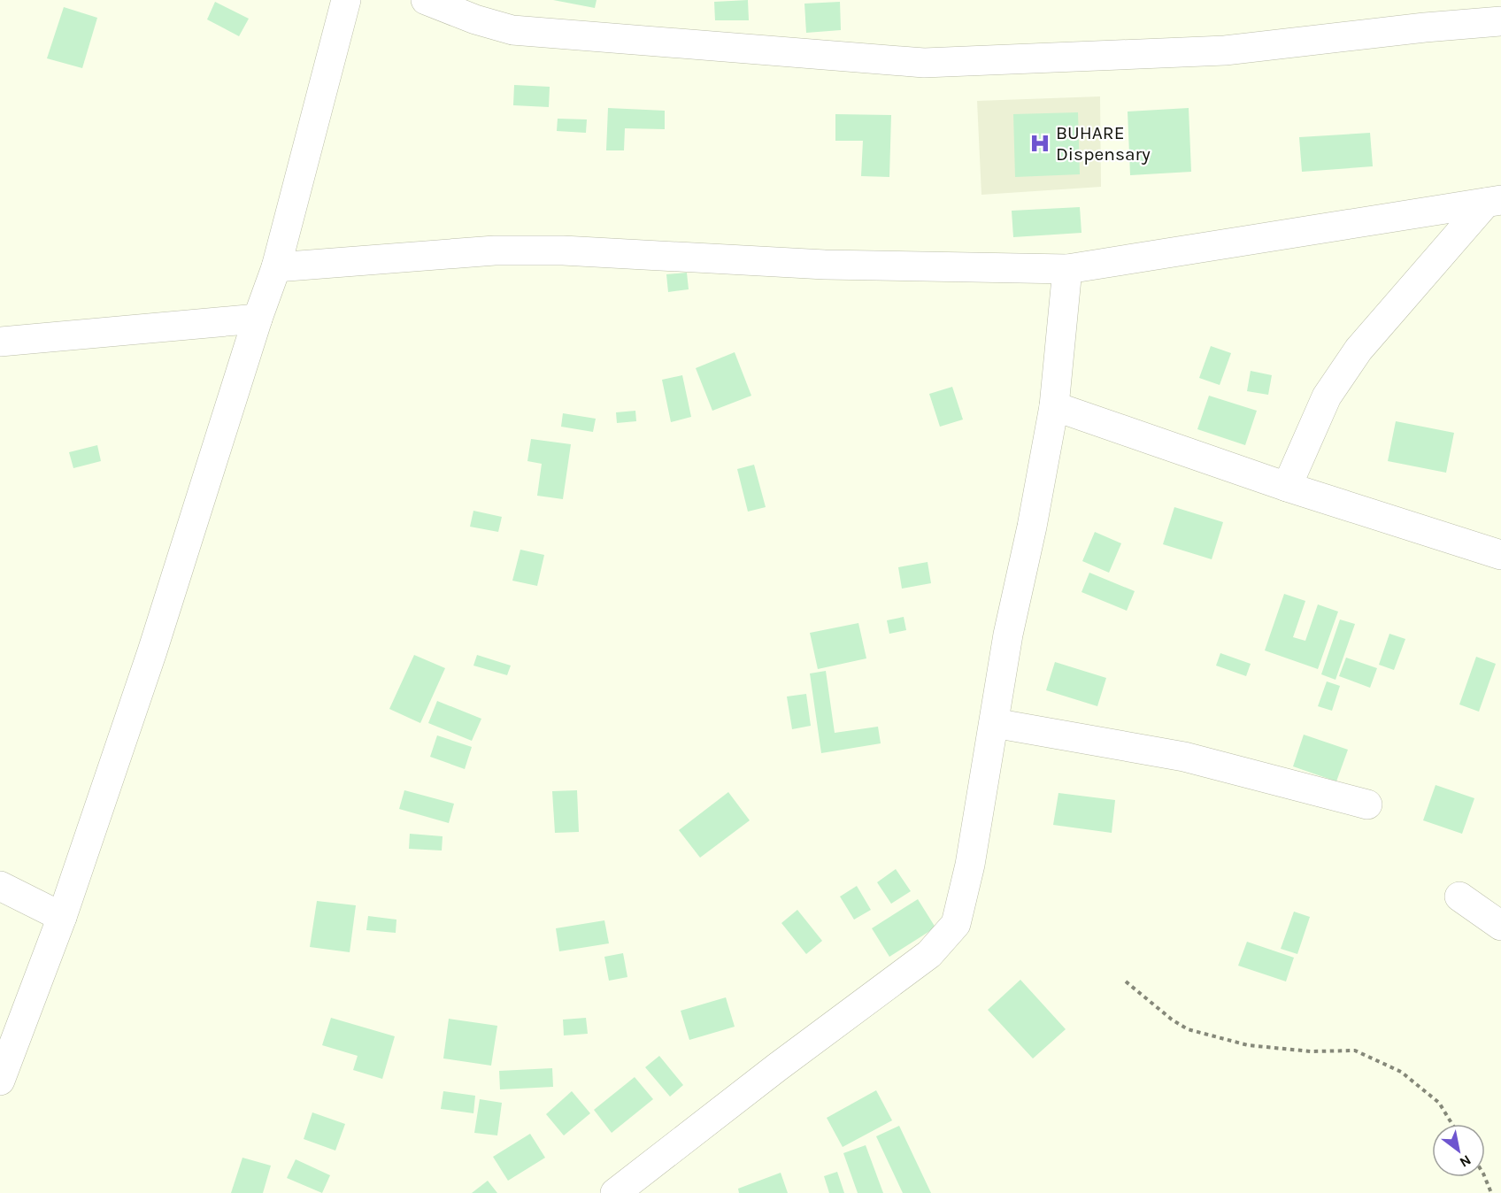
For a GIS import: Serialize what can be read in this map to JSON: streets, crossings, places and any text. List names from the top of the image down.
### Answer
{
  "places": {
    "hospital": ["BUHARE Dispensary"]
  },
  "north": "bottom right"
}
